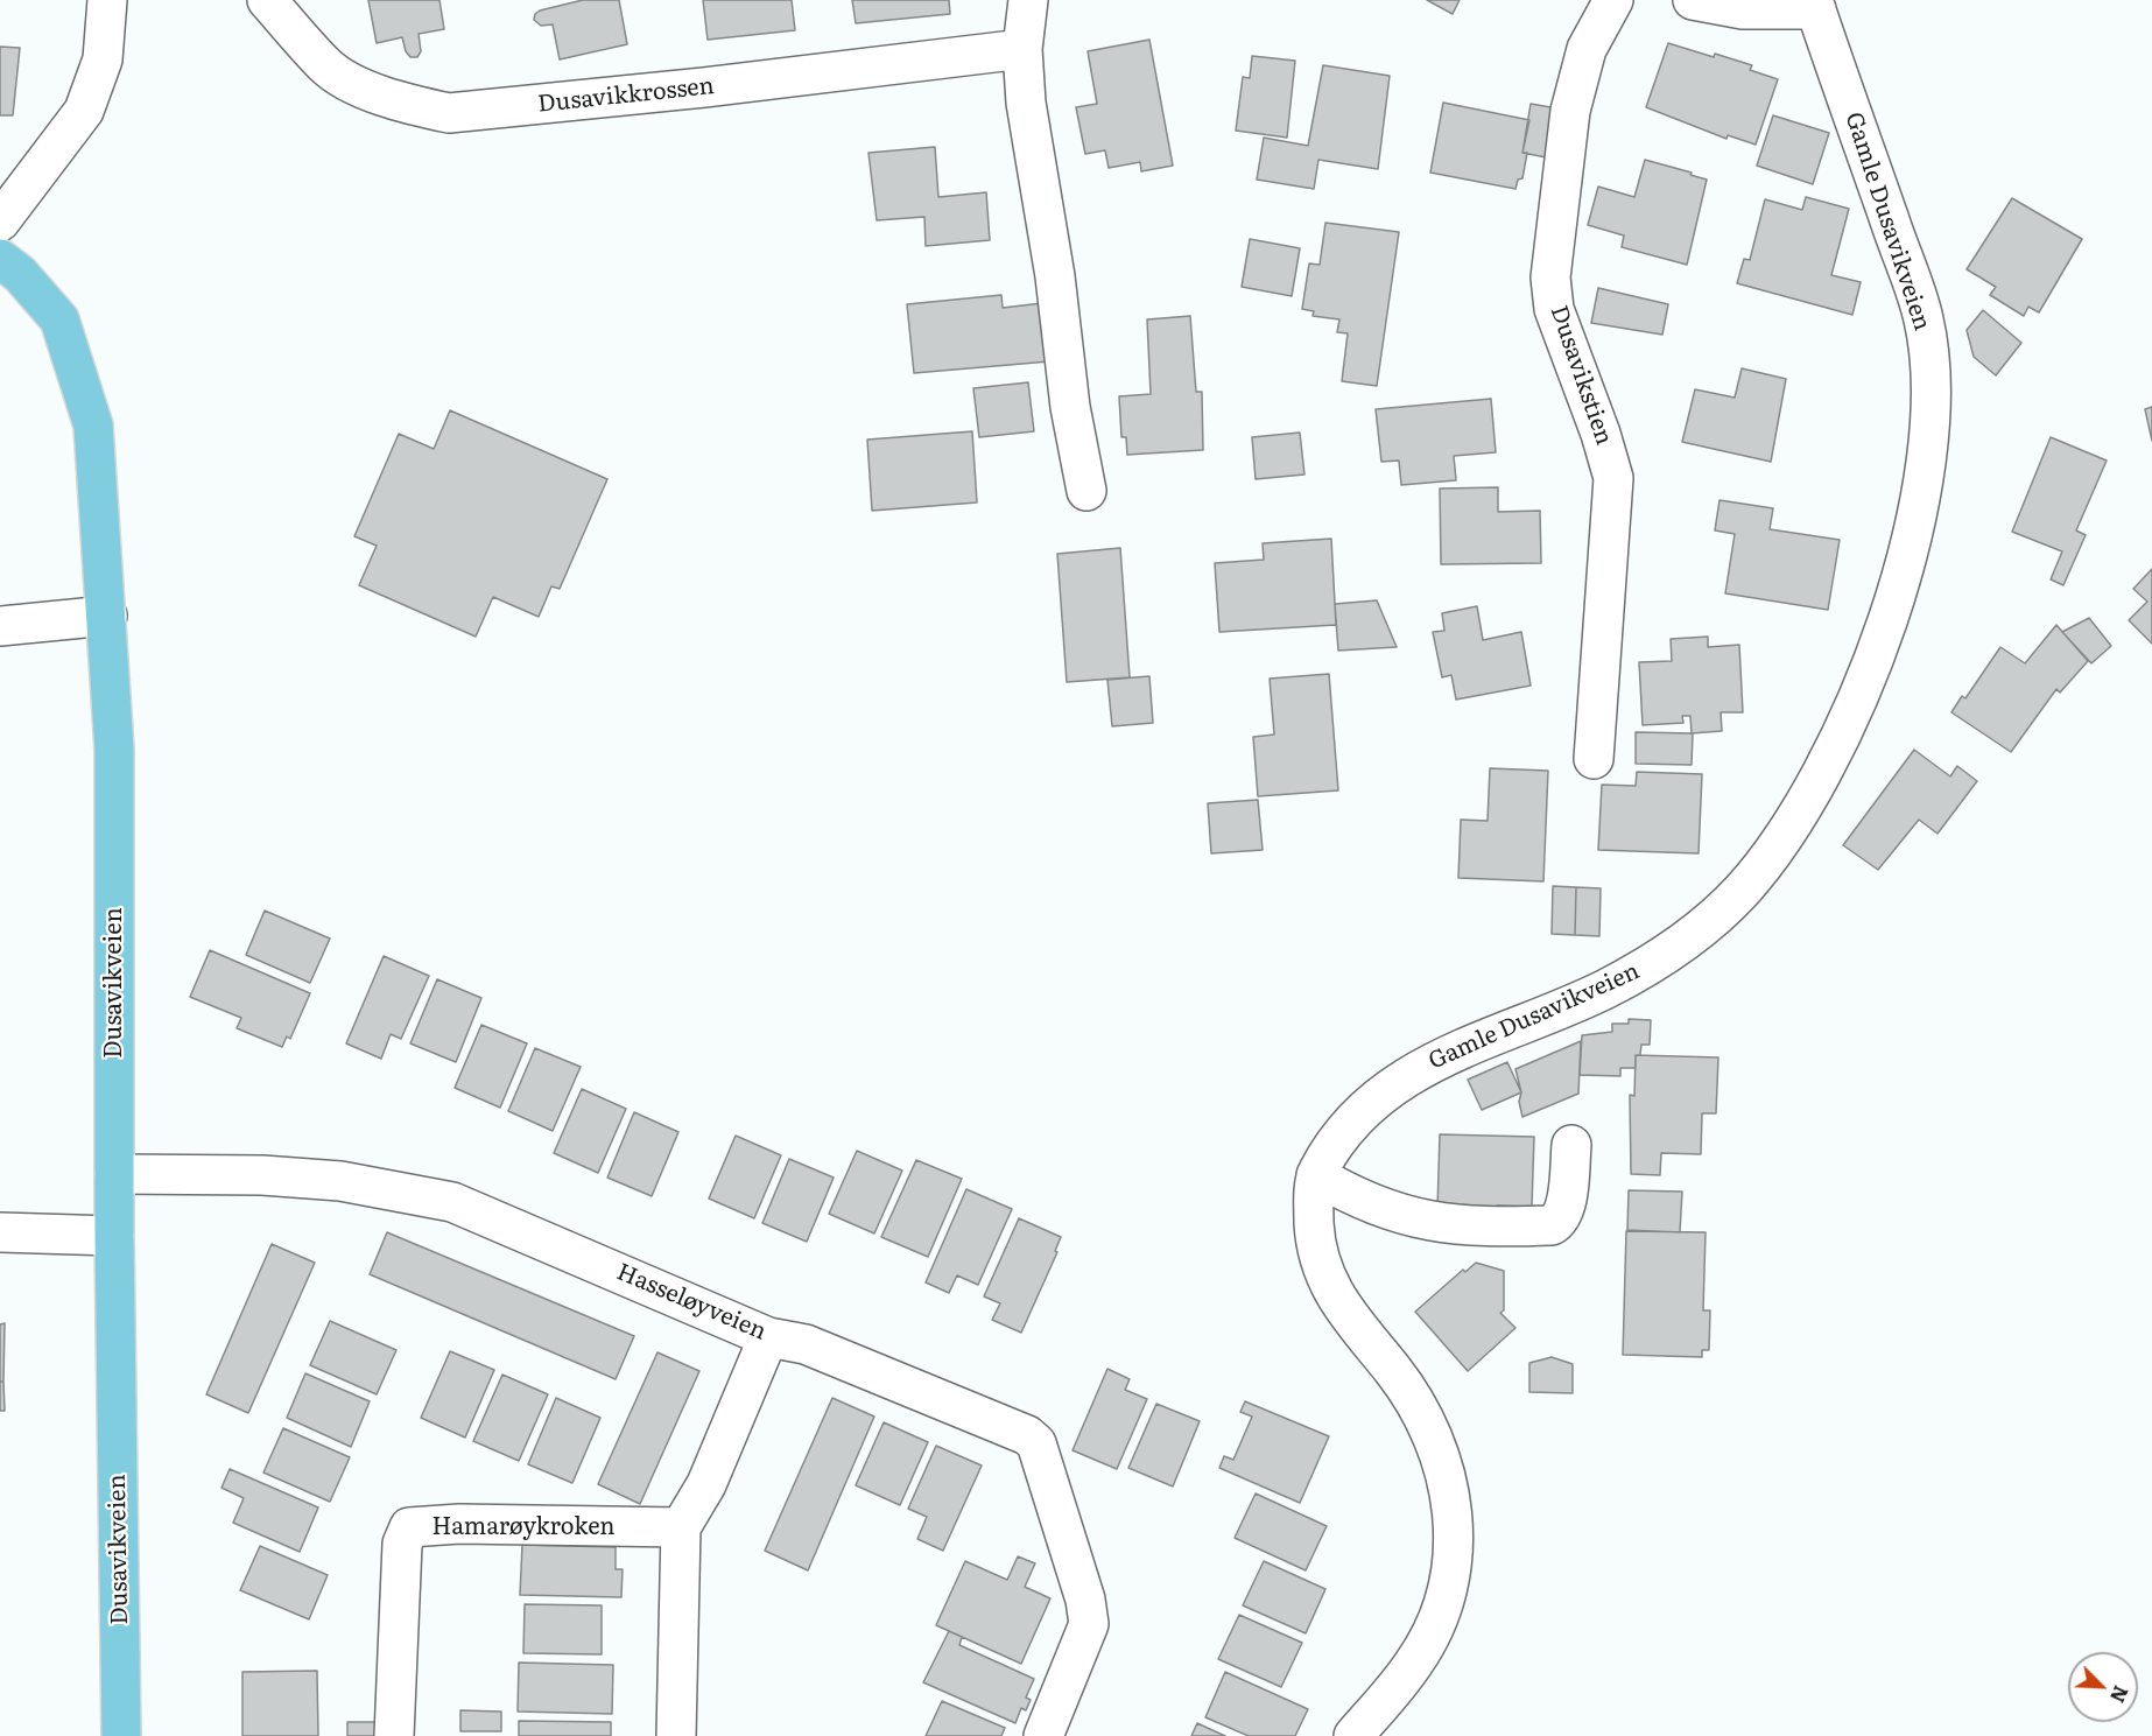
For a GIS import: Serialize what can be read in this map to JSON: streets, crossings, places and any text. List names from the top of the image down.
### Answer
{
  "streets": {
    "main road": ["Dusavikveien"],
    "street": [
      "Dusavikkrossen",
      "Gamle Dusavikveien",
      "Dusavikstien",
      "Hasseløyveien",
      "Hamarøykroken"
    ]
  },
  "crossings": [
    ["Dusavikveien", "Hasseløyveien"]
  ],
  "north": "bottom right"
}
